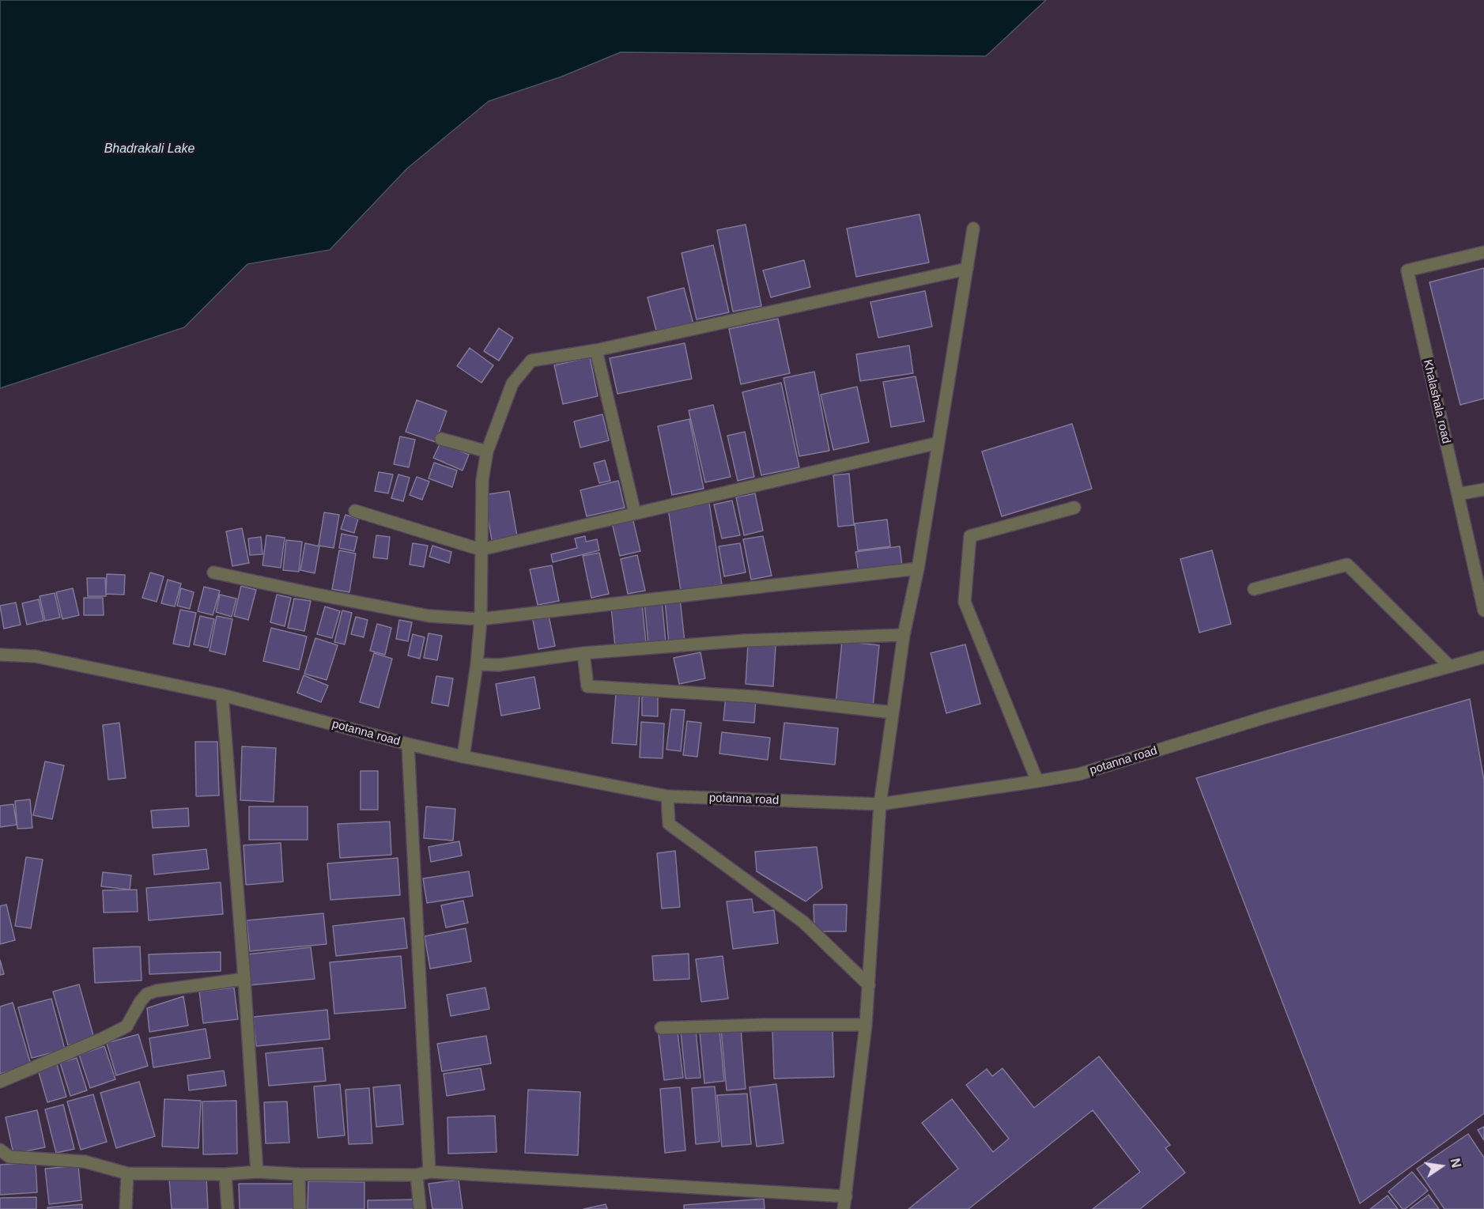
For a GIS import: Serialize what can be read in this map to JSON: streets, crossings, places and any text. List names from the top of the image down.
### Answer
{
  "streets": {
    "street": ["Khalashala road", "potanna road"]
  },
  "water": ["Bhadrakali Lake"],
  "north": "right"
}
